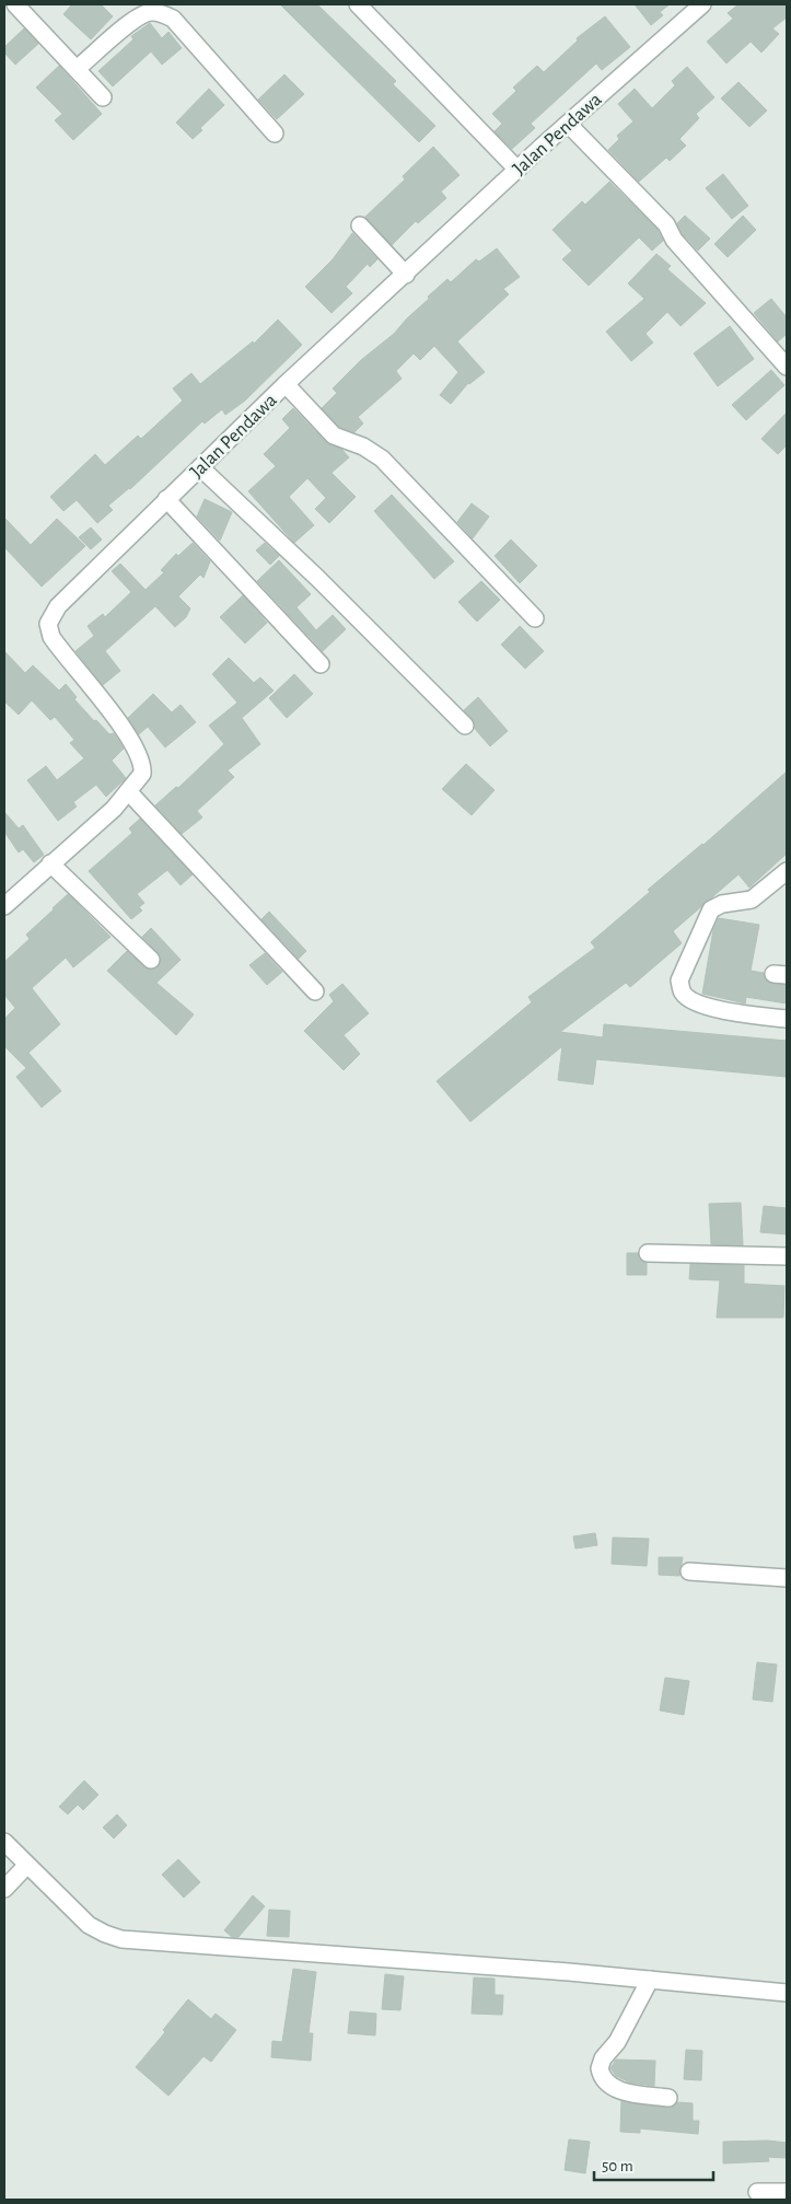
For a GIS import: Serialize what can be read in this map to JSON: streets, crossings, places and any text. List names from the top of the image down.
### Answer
{
  "streets": {
    "street": ["Jalan Pendawa"]
  },
  "scale_bar": "50 m"
}
